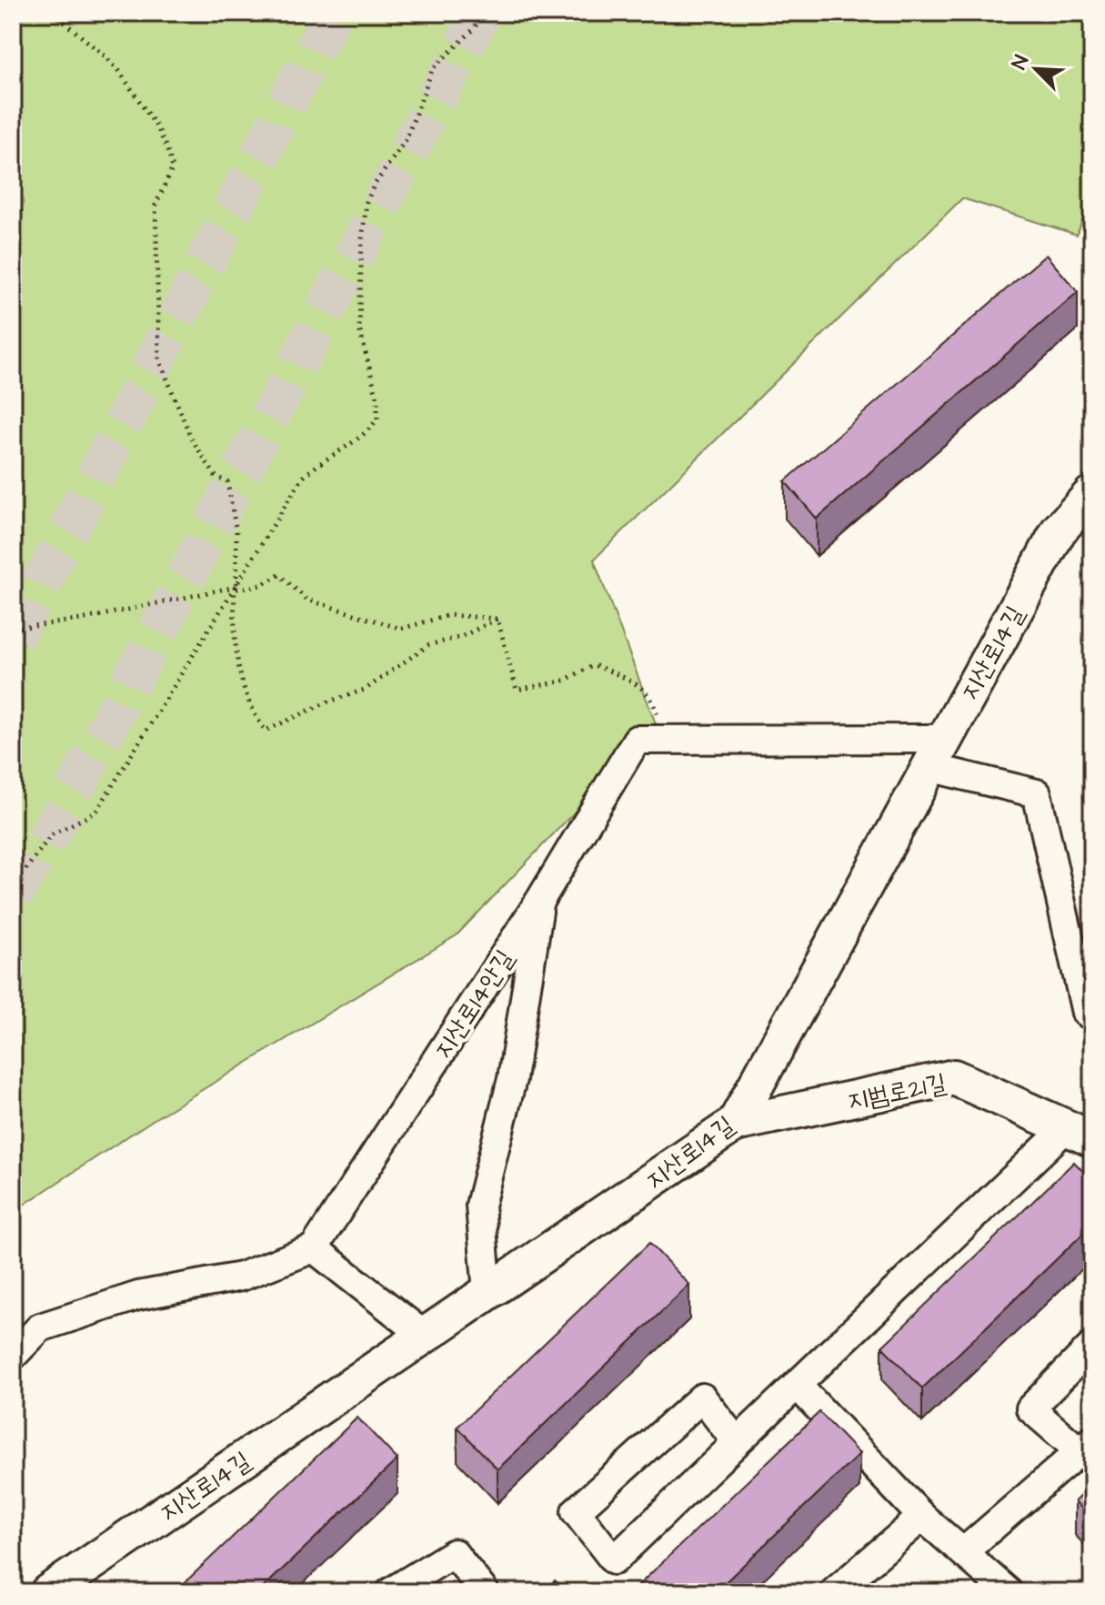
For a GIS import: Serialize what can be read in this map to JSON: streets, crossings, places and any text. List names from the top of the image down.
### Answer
{
  "streets": {
    "street": ["지산로14길", "지산로14안길", "지범로21길"]
  },
  "crossings": [
    ["지산로14길", "지산로14안길"],
    ["지산로14길", "지범로21길"]
  ],
  "north": "top left"
}
